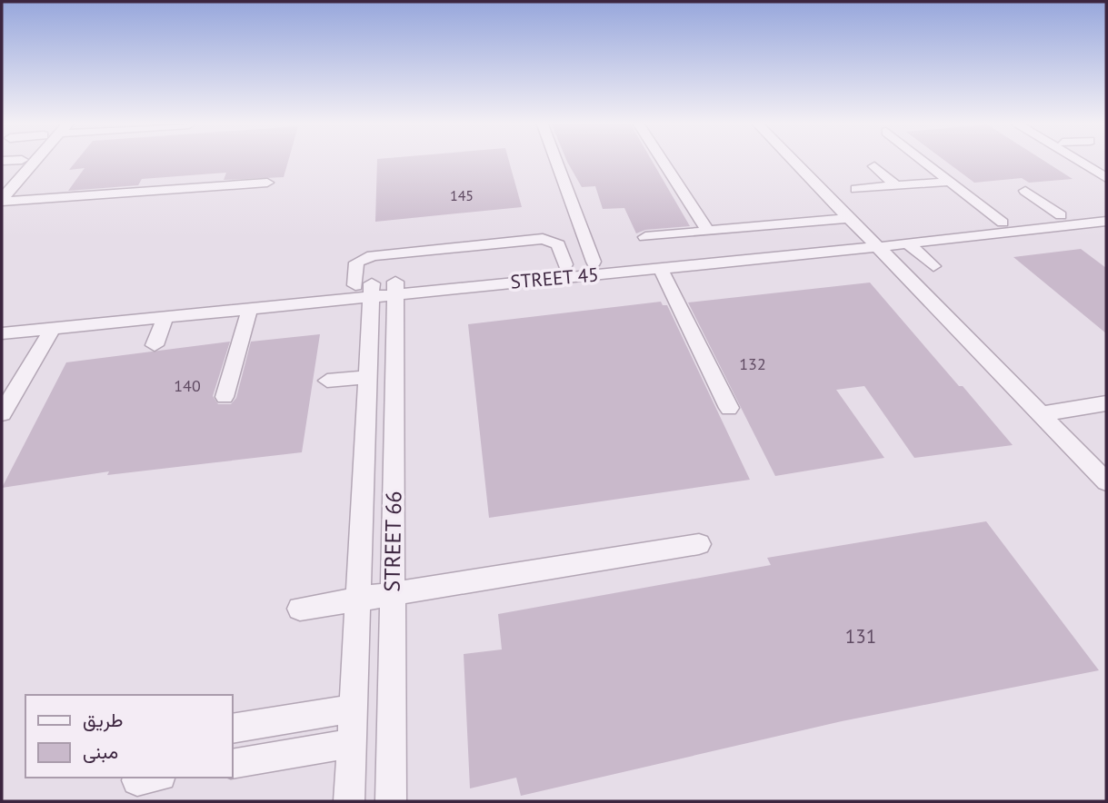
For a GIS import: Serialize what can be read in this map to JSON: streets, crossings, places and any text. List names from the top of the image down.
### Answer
{
  "streets": {
    "street": ["STREET 45", "STREET 66"]
  },
  "crossings": [
    ["STREET 45", "STREET 66"]
  ],
  "house_numbers": [
    "145",
    "132",
    "140",
    "131"
  ],
  "legend": ["طريق", "مبنى"]
}
